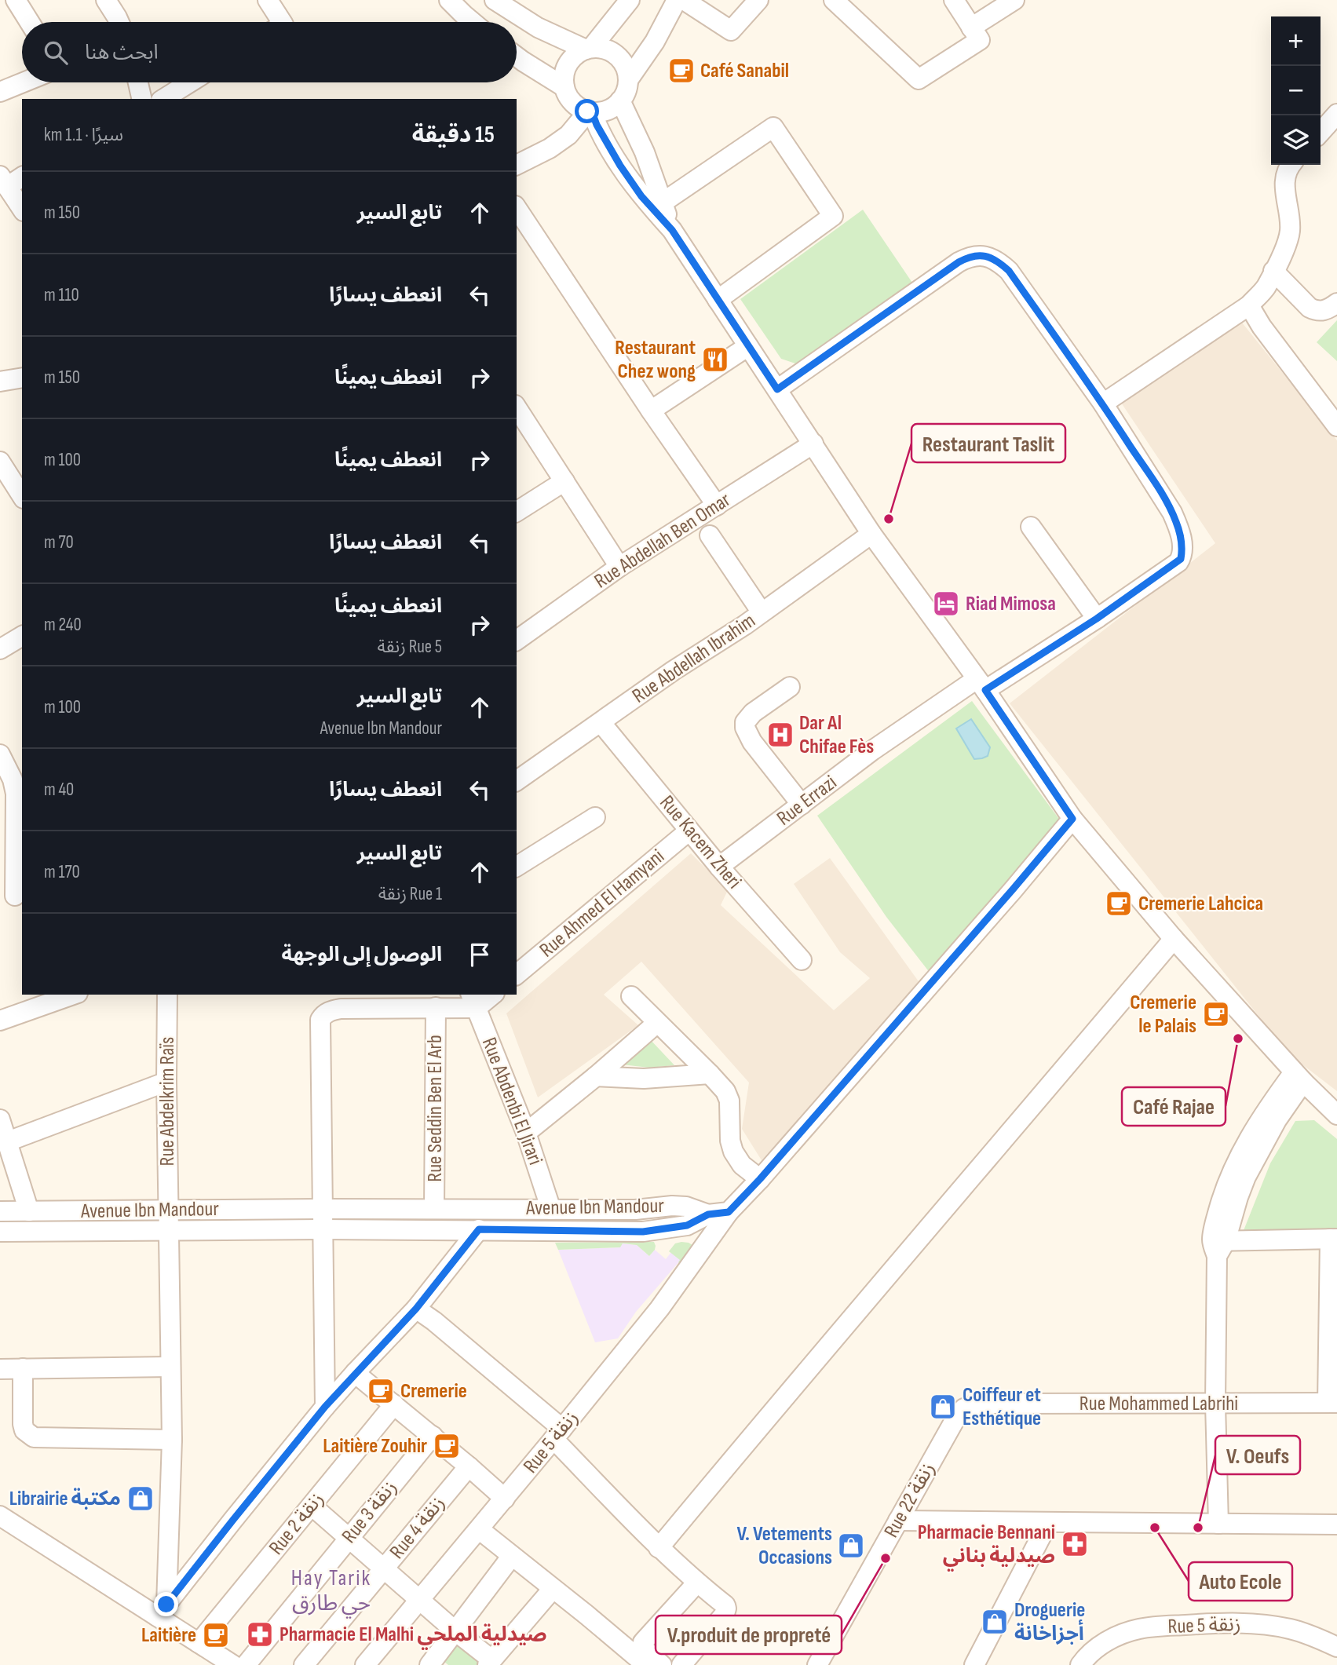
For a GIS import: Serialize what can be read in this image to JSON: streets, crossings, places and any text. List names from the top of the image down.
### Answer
{
  "streets": {
    "street": [
      "Rue Abdellah Ben Omar",
      "Rue Abdellah Ibrahim",
      "Rue Errazi",
      "Rue Kacem Zheri",
      "Rue Ahmed El Hamyani",
      "Rue Abdelkrim Raïs",
      "Rue Abdenbi El Jirari",
      "Rue Seddin Ben El Arb",
      "Avenue Ibn Mandour",
      "Rue Mohammed Labrihi",
      "Rue 5 زنقة",
      "Rue 22 زنقة",
      "Rue 3 زنقة",
      "Rue 2 زنقة",
      "Rue 4 زنقة"
    ]
  },
  "crossings": [
    ["Rue Abdellah Ibrahim", "Rue Kacem Zheri"],
    ["Rue Errazi", "Rue Kacem Zheri"],
    ["Rue Kacem Zheri", "Rue Ahmed El Hamyani"],
    ["Rue Abdelkrim Raïs", "Avenue Ibn Mandour"],
    ["Rue Abdenbi El Jirari", "Avenue Ibn Mandour"],
    ["Rue Seddin Ben El Arb", "Avenue Ibn Mandour"],
    ["Rue Mohammed Labrihi", "Rue 22 زنقة"]
  ],
  "districts": ["Hay Tarik حي طارق"],
  "places": {
    "cafe": [
      "Café Sanabil",
      "Cremerie Lahcica",
      "Cremerie le Palais",
      "Cremerie",
      "Laitière Zouhir",
      "Laitière"
    ],
    "restaurant": ["Restaurant Chez wong"],
    "other": [
      "Restaurant Taslit",
      "Café Rajae",
      "Auto Ecole",
      "V. Oeufs",
      "V.produit de propreté"
    ],
    "hotel": ["Riad Mimosa"],
    "hospital": ["Dar Al Chifae Fès"],
    "shop": [
      "Coiffeur et Esthétique",
      "Librairie مكتبة",
      "V. Vetements Occasions",
      "Droguerie أجزاخانة"
    ],
    "pharmacy": ["Pharmacie Bennani صيدلية بناني", "Pharmacie El Malhi صيدلية الملحي"]
  },
  "page": {
    "map_buttons": ["+", "−"],
    "search": "ابحث هنا",
    "heading": ["15 دقيقة", "سيرًا · 1.1 km"],
    "list": [
      ["تابع السير", "150 m"],
      ["انعطف يسارًا", "110 m"],
      ["انعطف يمينًا", "150 m"],
      ["انعطف يمينًا", "100 m"],
      ["انعطف يسارًا", "70 m"],
      ["انعطف يمينًا", "Rue 5 زنقة", "240 m"],
      ["تابع السير", "Avenue Ibn Mandour", "100 m"],
      ["انعطف يسارًا", "40 m"],
      ["تابع السير", "Rue 1 زنقة", "170 m"],
      "الوصول إلى الوجهة"
    ]
  }
}
